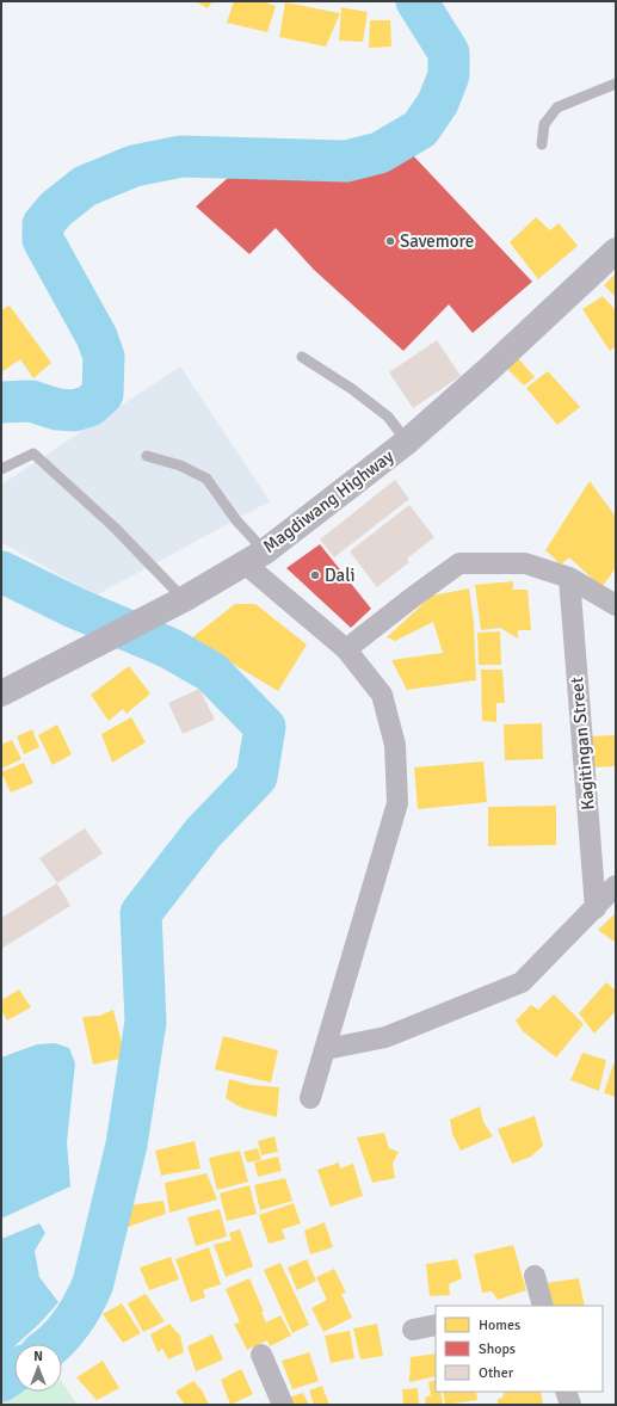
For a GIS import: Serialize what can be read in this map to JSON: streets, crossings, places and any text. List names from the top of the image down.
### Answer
{
  "streets": {
    "main road": ["Magdiwang Highway"],
    "street": ["Kagitingan Street"]
  },
  "places": ["Savemore", "Dali"],
  "legend": ["Homes", "Shops", "Other"],
  "north": "top"
}
